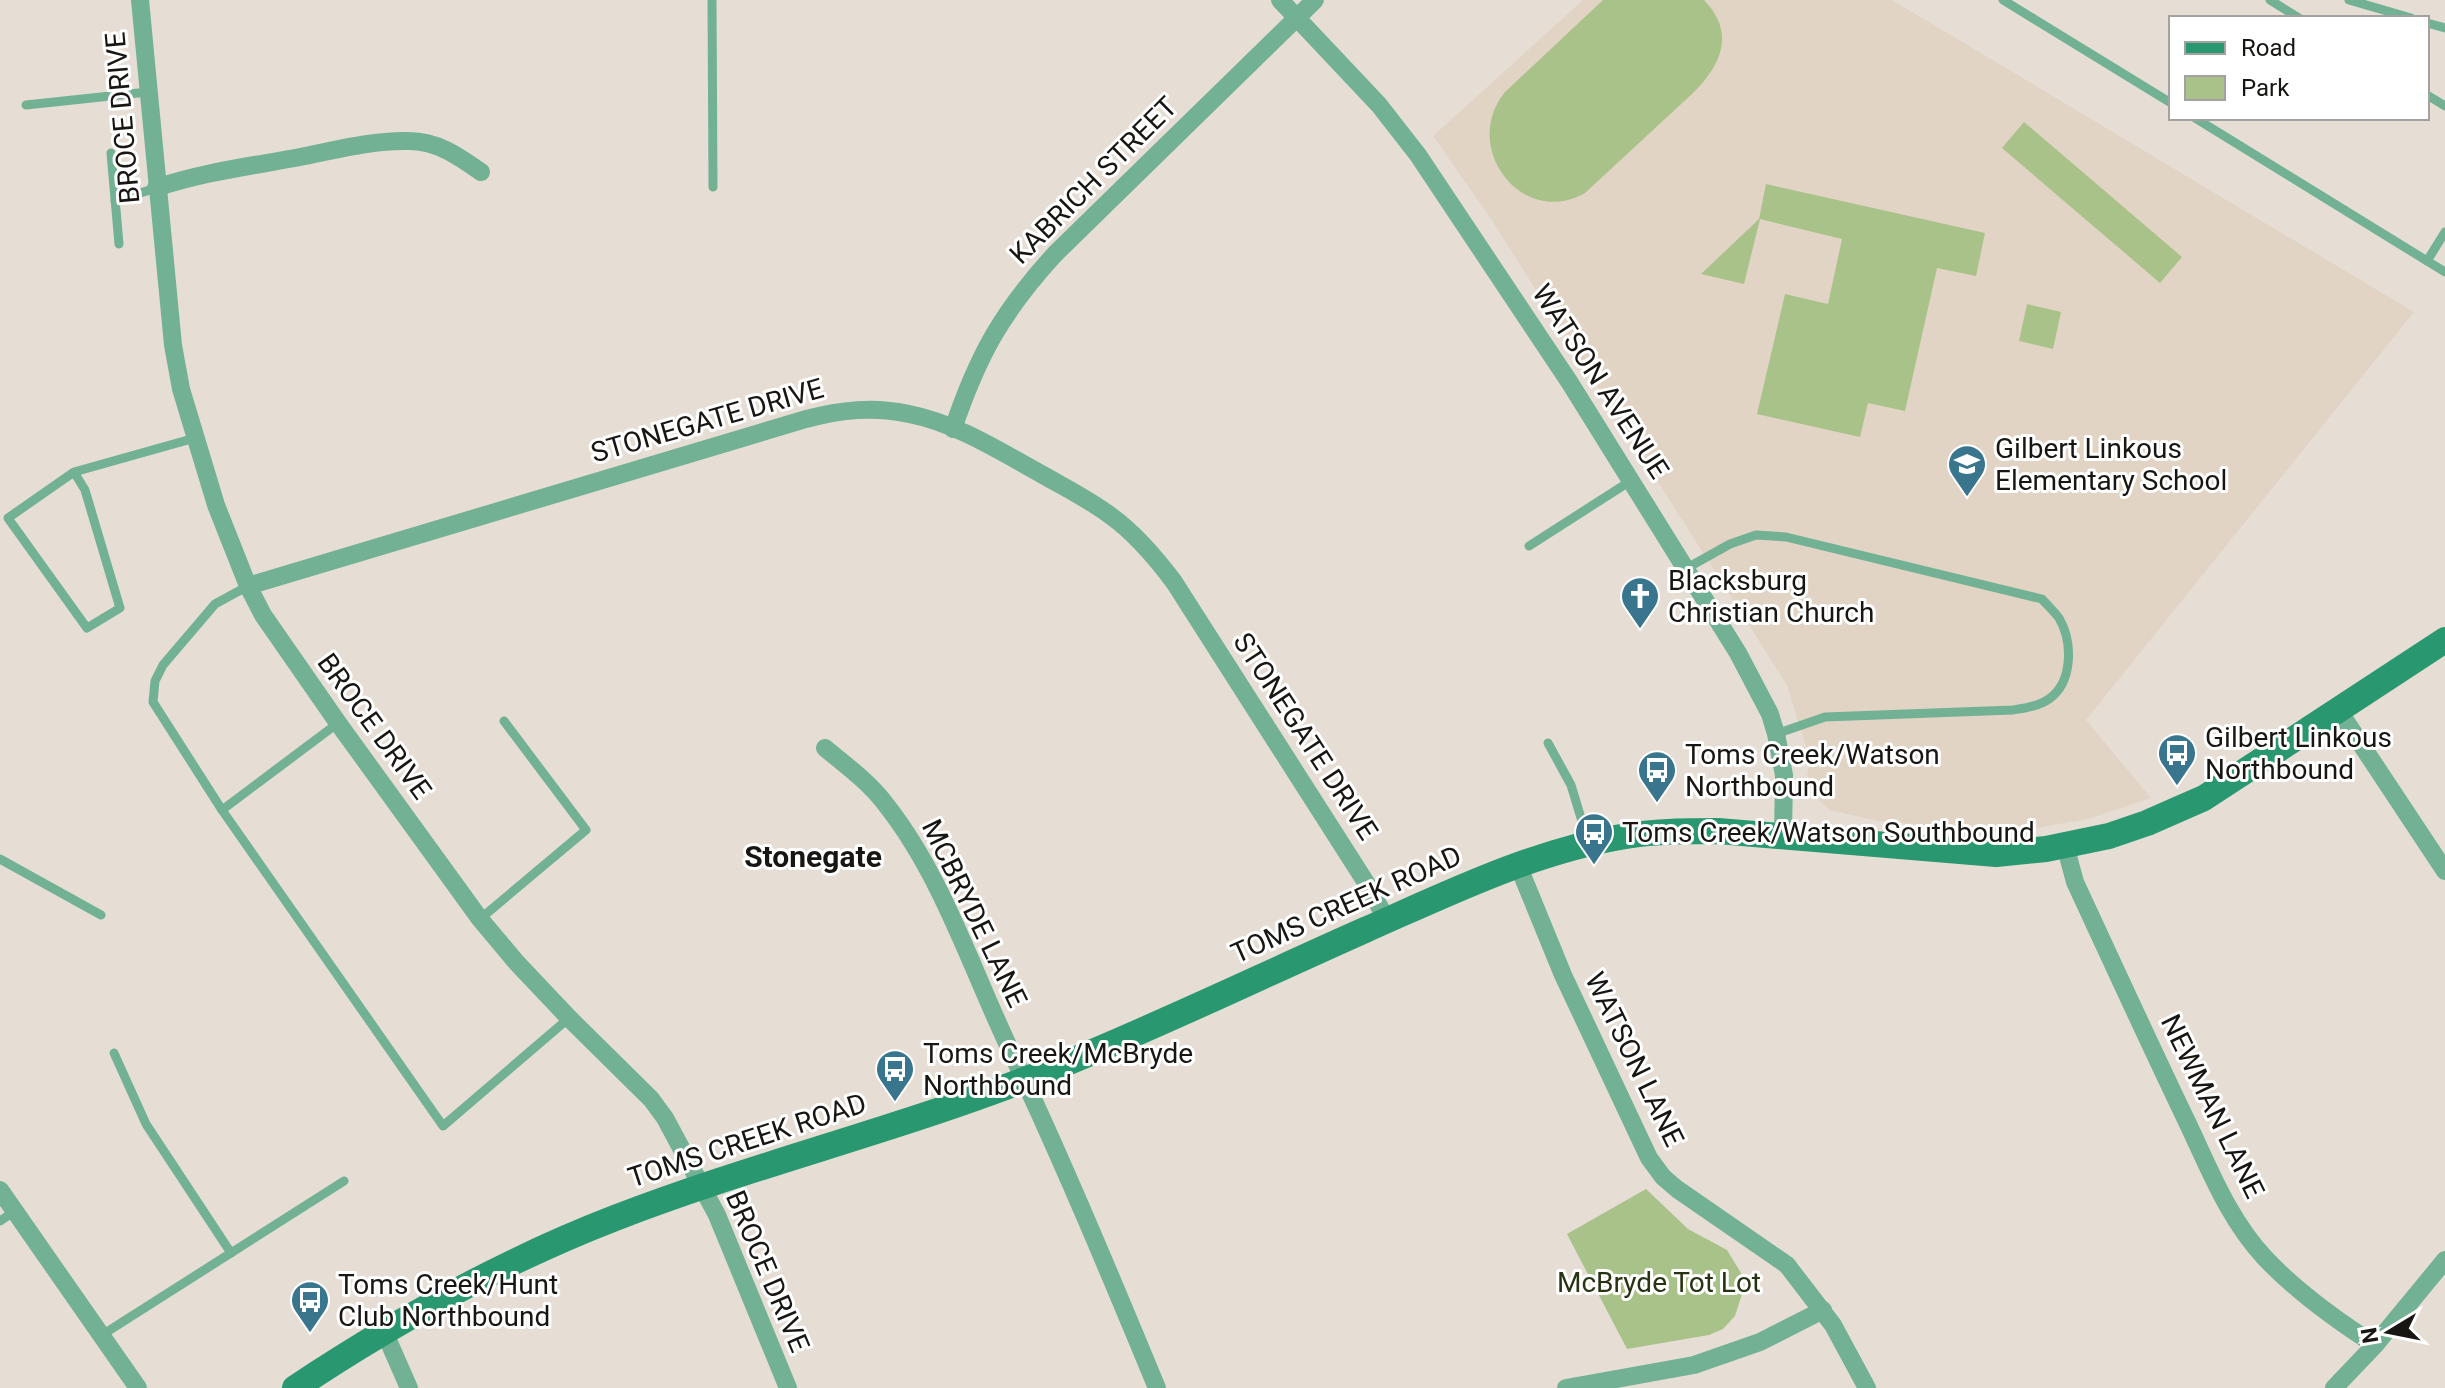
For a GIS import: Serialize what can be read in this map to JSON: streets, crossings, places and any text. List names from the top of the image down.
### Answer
{
  "streets": {
    "main road": ["TOMS CREEK ROAD"],
    "street": [
      "BROCE DRIVE",
      "KABRICH STREET",
      "WATSON AVENUE",
      "STONEGATE DRIVE",
      "MCBRYDE LANE",
      "WATSON LANE",
      "NEWMAN LANE"
    ]
  },
  "crossings": [
    ["BROCE DRIVE", "STONEGATE DRIVE"],
    ["BROCE DRIVE", "TOMS CREEK ROAD"],
    ["KABRICH STREET", "WATSON AVENUE"],
    ["KABRICH STREET", "STONEGATE DRIVE"],
    ["WATSON AVENUE", "TOMS CREEK ROAD"],
    ["STONEGATE DRIVE", "TOMS CREEK ROAD"],
    ["TOMS CREEK ROAD", "MCBRYDE LANE"],
    ["TOMS CREEK ROAD", "WATSON LANE"],
    ["TOMS CREEK ROAD", "NEWMAN LANE"]
  ],
  "districts": ["Stonegate"],
  "parks": ["McBryde Tot Lot"],
  "places": {
    "school or university": ["Gilbert Linkous Elementary School"],
    "church": ["Blacksburg Christian Church"],
    "bus stop": [
      "Gilbert Linkous Northbound",
      "Toms Creek/Watson Northbound",
      "Toms Creek/Watson Southbound",
      "Toms Creek/McBryde Northbound",
      "Toms Creek/Hunt Club Northbound"
    ]
  },
  "legend": ["Road", "Park"],
  "north": "left"
}
